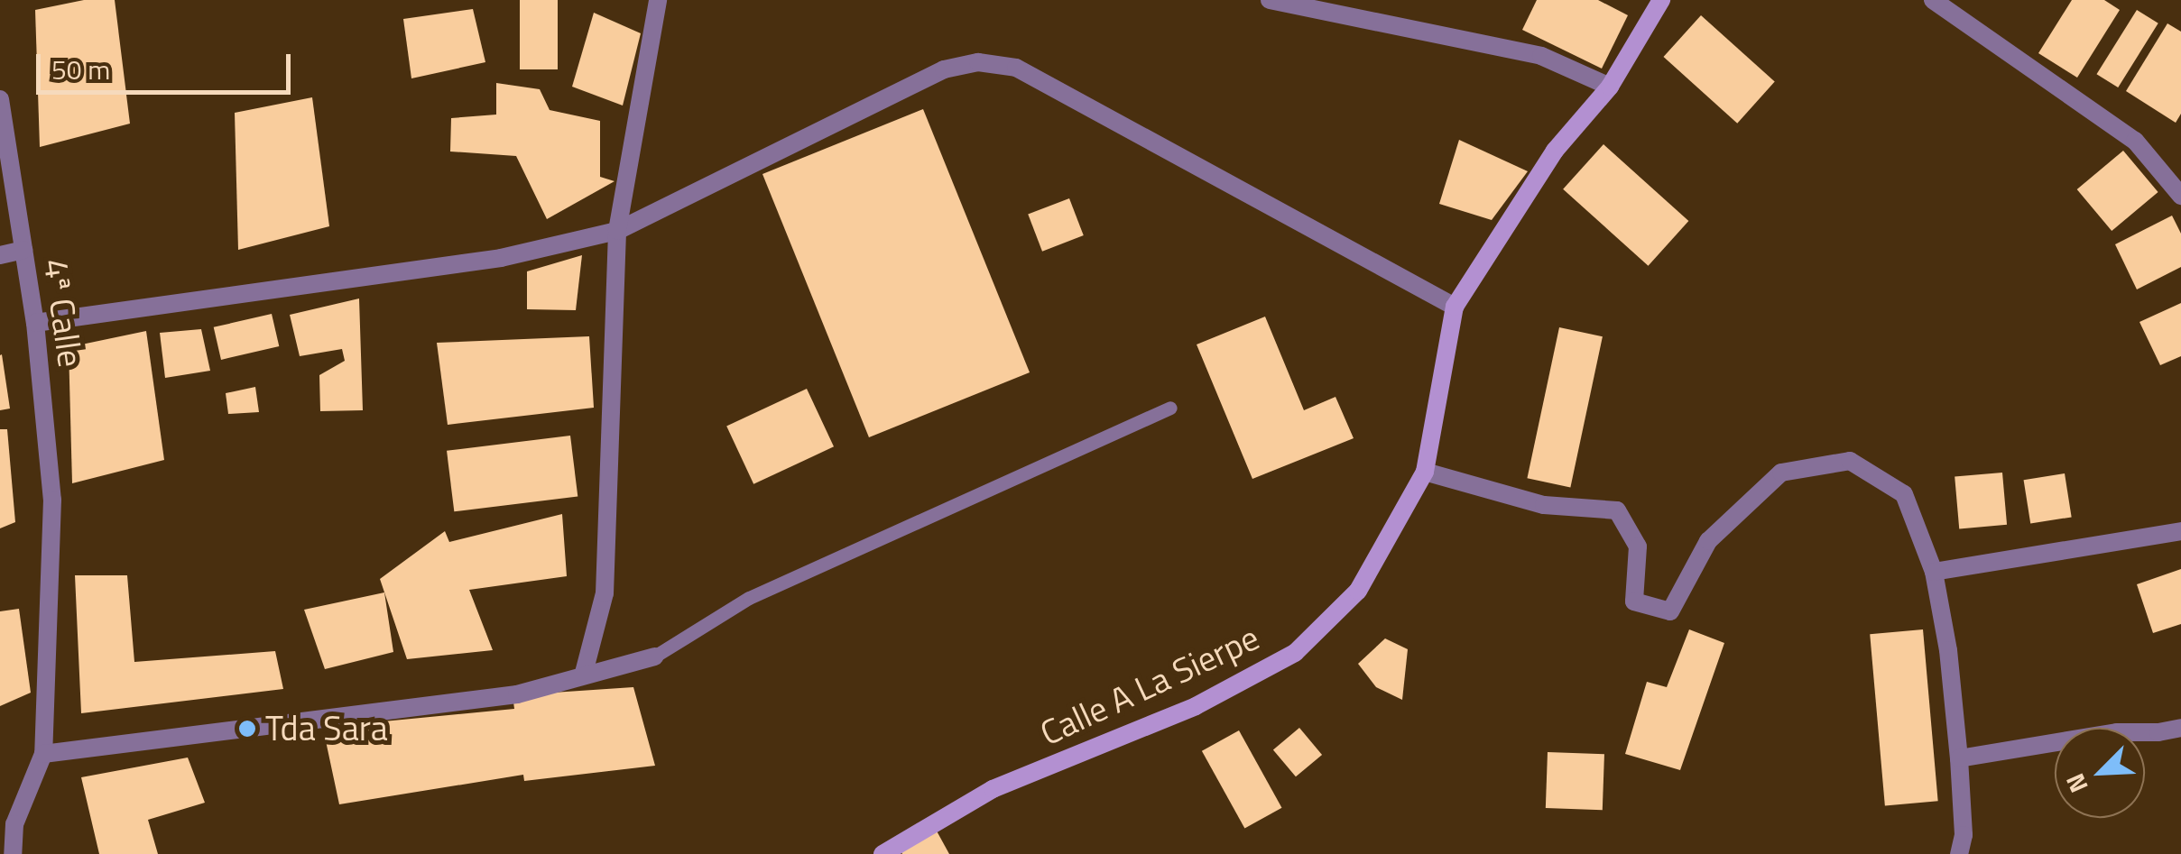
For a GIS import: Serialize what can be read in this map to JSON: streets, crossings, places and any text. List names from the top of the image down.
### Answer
{
  "streets": {
    "street": ["4ª Calle", "Calle A La Sierpe"]
  },
  "places": ["Tda Sara"],
  "scale_bar": "50 m",
  "north": "bottom left"
}
